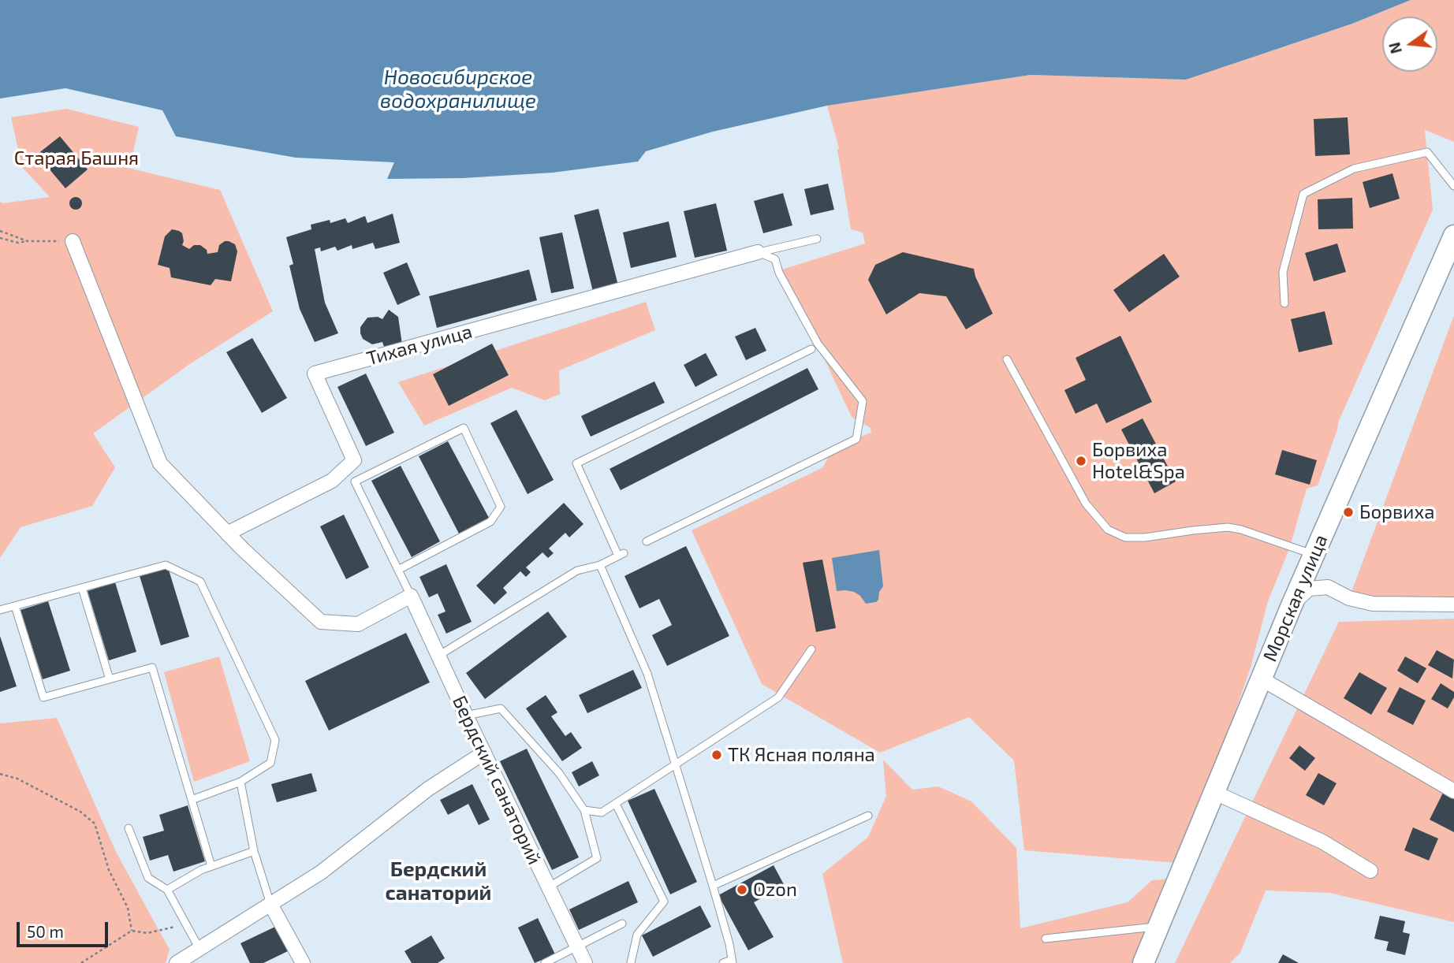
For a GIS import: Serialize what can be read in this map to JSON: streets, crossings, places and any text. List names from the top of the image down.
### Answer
{
  "streets": {
    "street": ["Тихая улица", "Морская улица", "Бердский санаторий"]
  },
  "districts": ["Бердский санаторий"],
  "water": ["Новосибирское водохранилище"],
  "parks": ["Старая Башня"],
  "places": [
    "Борвиха Hotel&Spa",
    "Борвиха",
    "ТК Ясная поляна",
    "Ozon"
  ],
  "scale_bar": "50 m",
  "north": "left"
}
